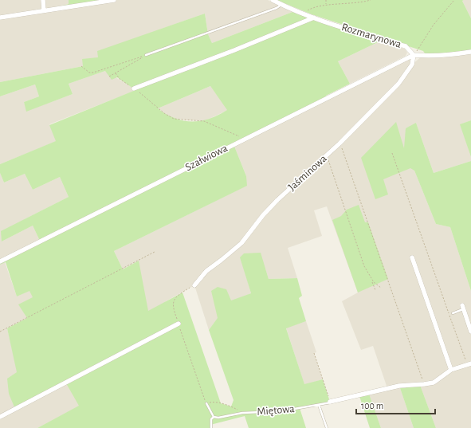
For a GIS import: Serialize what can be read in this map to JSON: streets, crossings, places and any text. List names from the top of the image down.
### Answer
{
  "streets": {
    "street": [
      "Rozmarynowa",
      "Szałwiowa",
      "Jaśminowa",
      "Miętowa"
    ]
  },
  "crossings": [
    ["Rozmarynowa", "Szałwiowa"],
    ["Rozmarynowa", "Jaśminowa"],
    ["Szałwiowa", "Jaśminowa"]
  ],
  "scale_bar": "100 m"
}
